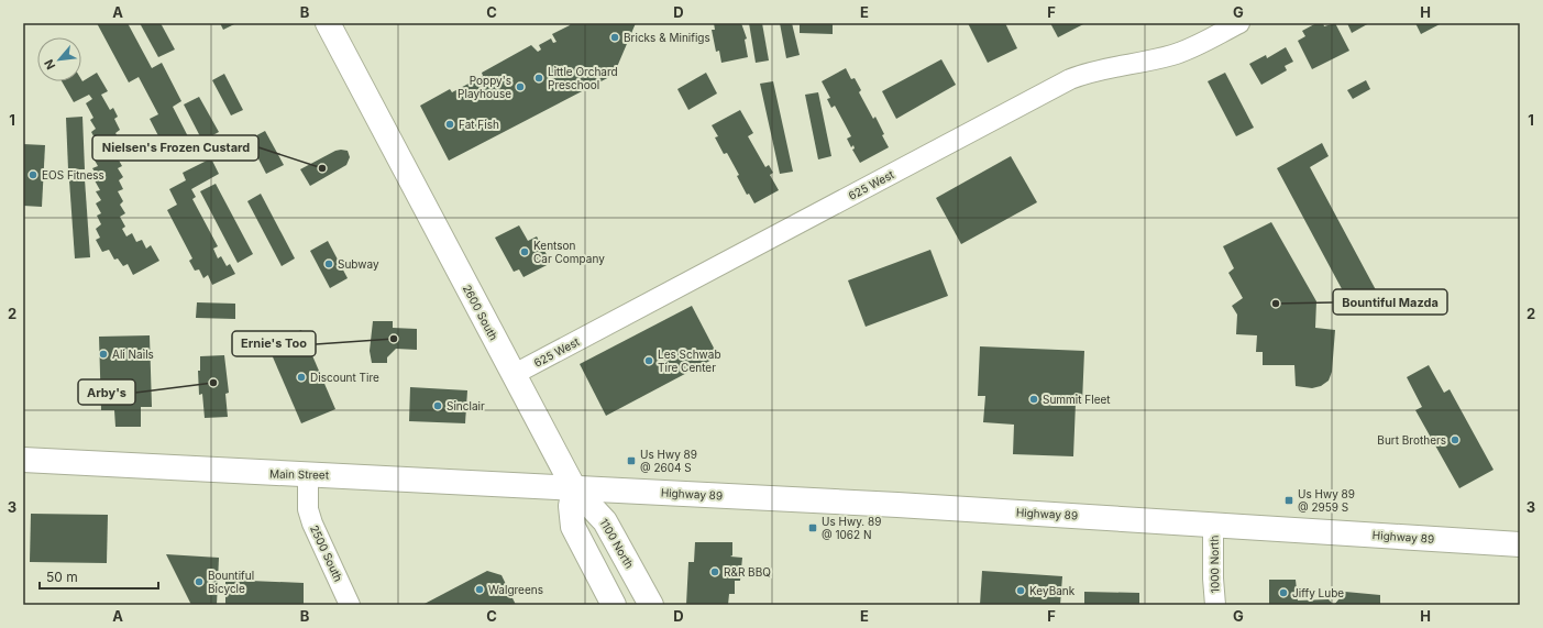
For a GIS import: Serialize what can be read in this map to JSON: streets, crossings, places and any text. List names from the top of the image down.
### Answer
{
  "streets": {
    "main road": [
      "2600 South",
      "Main Street",
      "Highway 89",
      "1100 North"
    ],
    "street": ["625 West", "2500 South", "1000 North"]
  },
  "crossings": [
    ["625 West", "2600 South"],
    ["2600 South", "Main Street"],
    ["2600 South", "Highway 89"],
    ["2600 South", "1100 North"],
    ["Main Street", "Highway 89"],
    ["Main Street", "1100 North"],
    ["Main Street", "2500 South"],
    ["Highway 89", "1100 North"],
    ["Highway 89", "1000 North"]
  ],
  "places": {
    "other": [
      "Bricks & Minifigs",
      "Little Orchard Preschool",
      "Poppy's Playhouse",
      "Fat Fish",
      "Nielsen's Frozen Custard",
      "EOS Fitness",
      "Kentson Car Company",
      "Subway",
      "Bountiful Mazda",
      "Ernie's Too",
      "Ali Nails",
      "Les Schwab Tire Center",
      "Discount Tire",
      "Arby's",
      "Summit Fleet",
      "Sinclair",
      "Burt Brothers",
      "R&R BBQ",
      "Bountiful Bicycle",
      "Walgreens",
      "KeyBank",
      "Jiffy Lube"
    ],
    "transit": ["Us Hwy 89 @ 2604 S", "Us Hwy 89 @ 2959 S", "Us Hwy. 89 @ 1062 N"]
  },
  "scale_bar": "50 m",
  "north": "bottom left",
  "grid": {
    "columns": [
      "A",
      "B",
      "C",
      "D",
      "E",
      "F",
      "G",
      "H"
    ],
    "rows": ["1", "2", "3"]
  }
}
